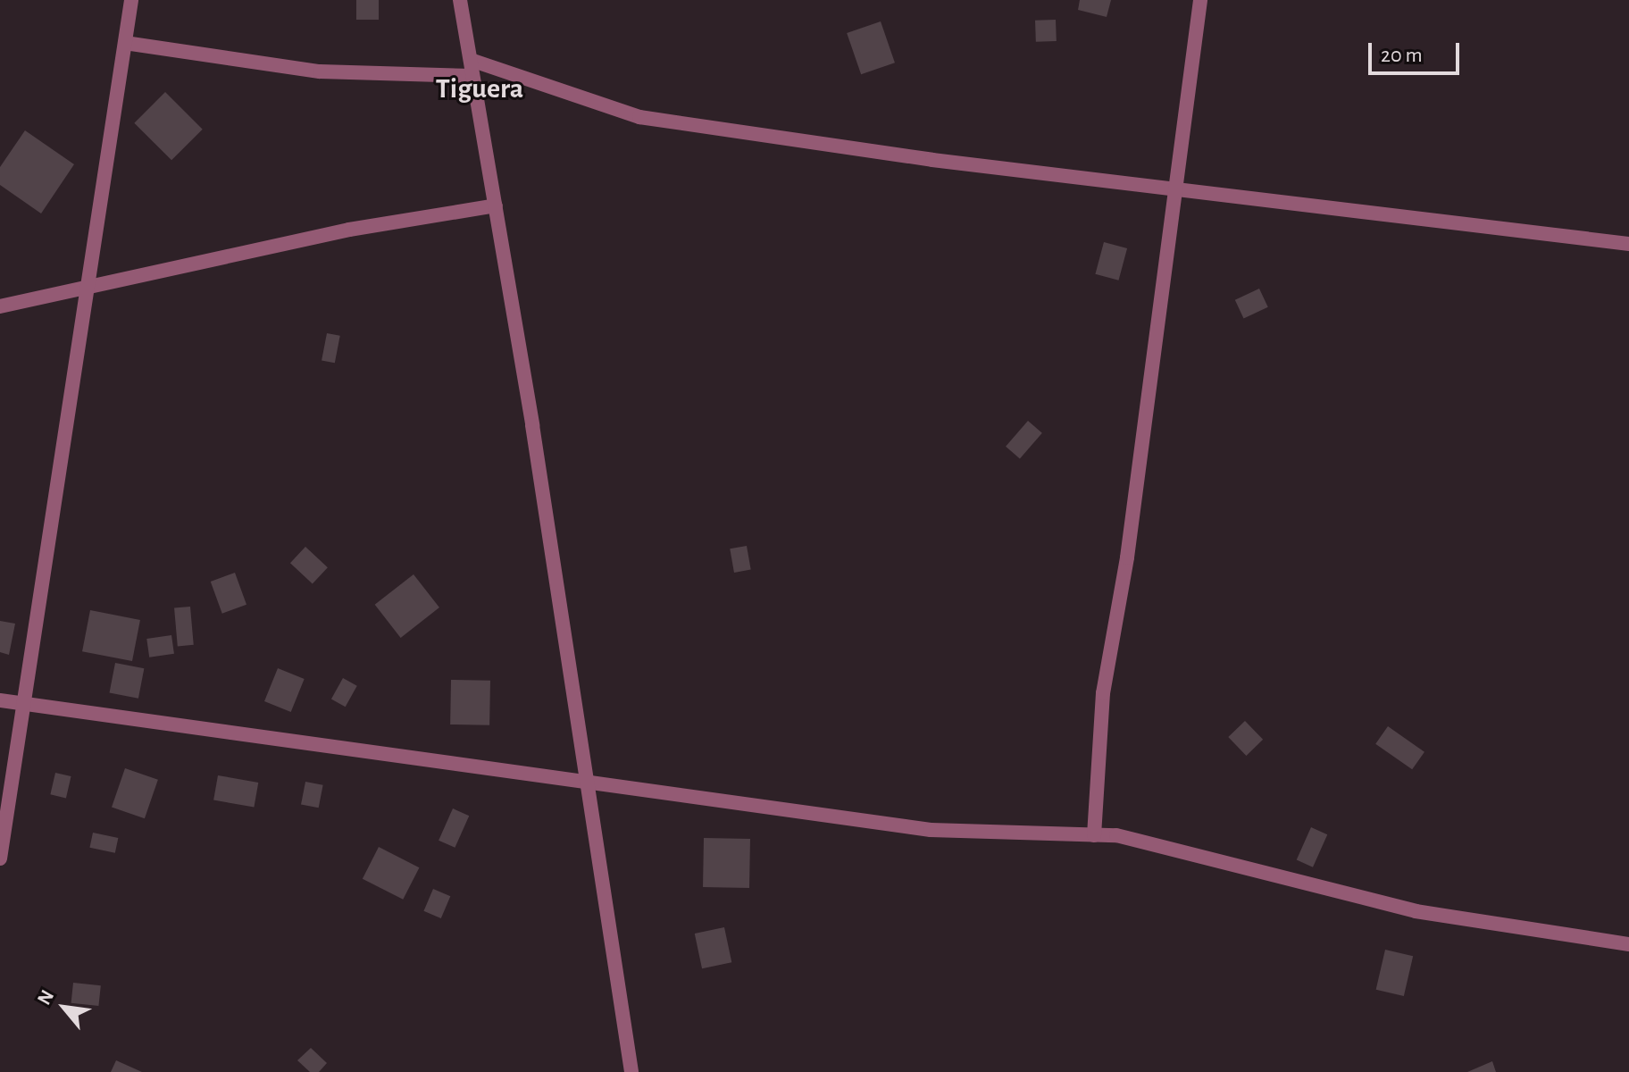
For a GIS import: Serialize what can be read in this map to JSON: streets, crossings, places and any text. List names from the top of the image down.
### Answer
{
  "districts": ["Tiguera"],
  "scale_bar": "20 m",
  "north": "top left"
}
